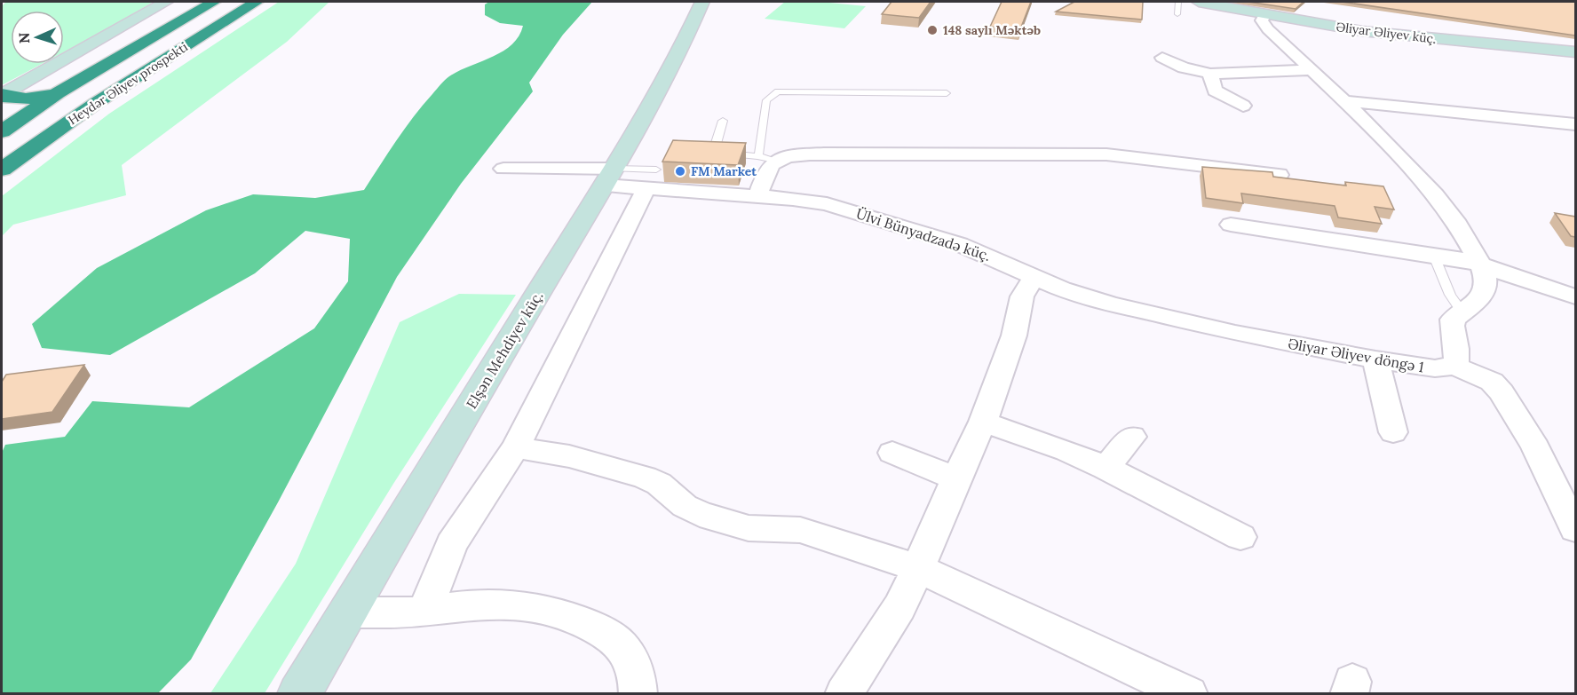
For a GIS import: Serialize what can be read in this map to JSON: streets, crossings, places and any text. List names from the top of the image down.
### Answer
{
  "streets": {
    "highway": ["Heydər Əliyev prospekti"],
    "main road": ["Əliyar Əliyev küç.", "Elşən Mehdiyev küç."],
    "street": ["Ülvi Bünyadzadə küç.", "Əliyar Əliyev döngə 1"]
  },
  "crossings": [
    ["Ülvi Bünyadzadə küç.", "Elşən Mehdiyev küç."],
    ["Ülvi Bünyadzadə küç.", "Əliyar Əliyev döngə 1"]
  ],
  "places": ["148 saylı Məktəb", "FM Market"],
  "north": "left"
}
